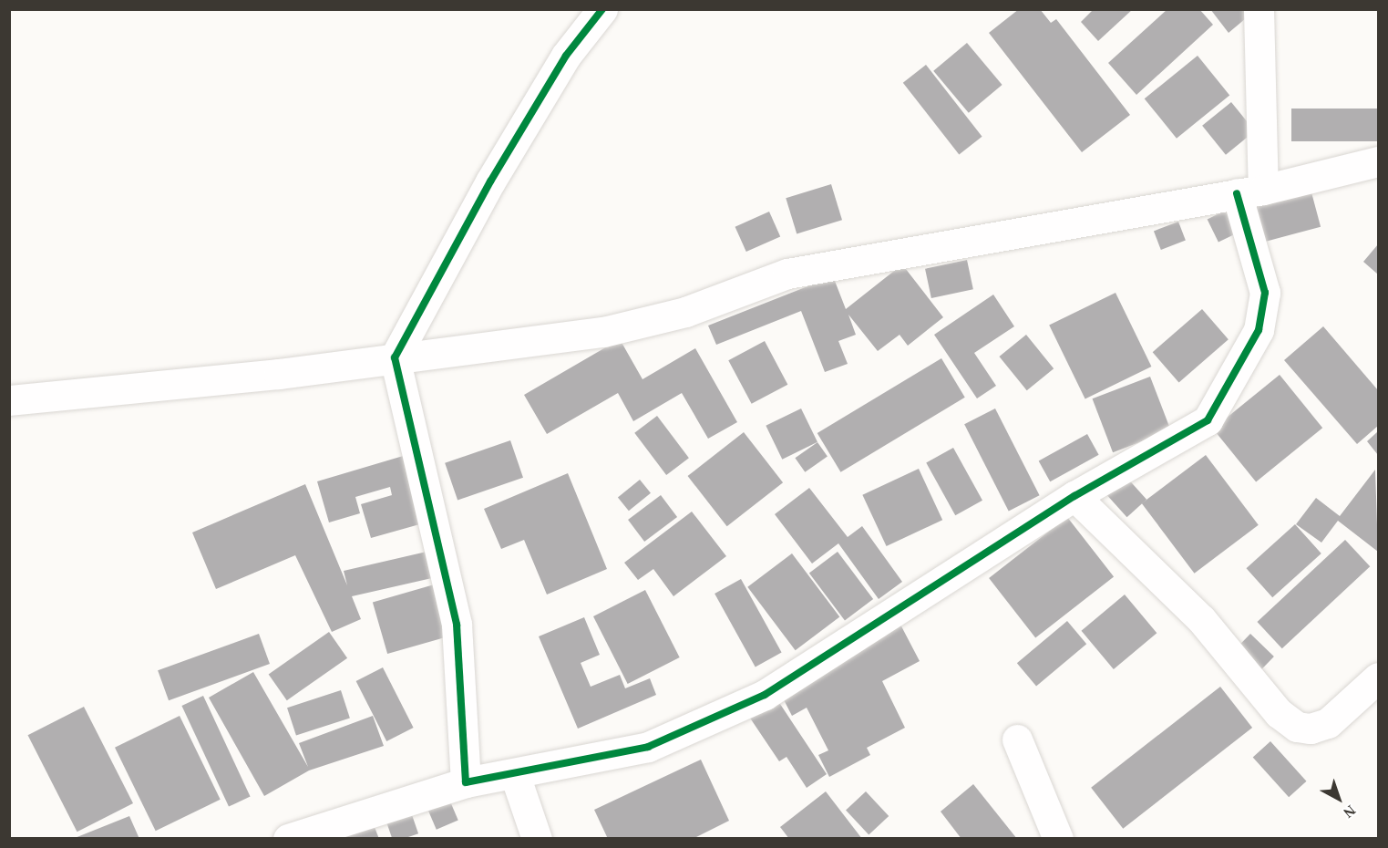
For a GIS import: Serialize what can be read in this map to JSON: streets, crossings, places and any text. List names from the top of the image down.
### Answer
{
  "north": "bottom right"
}
